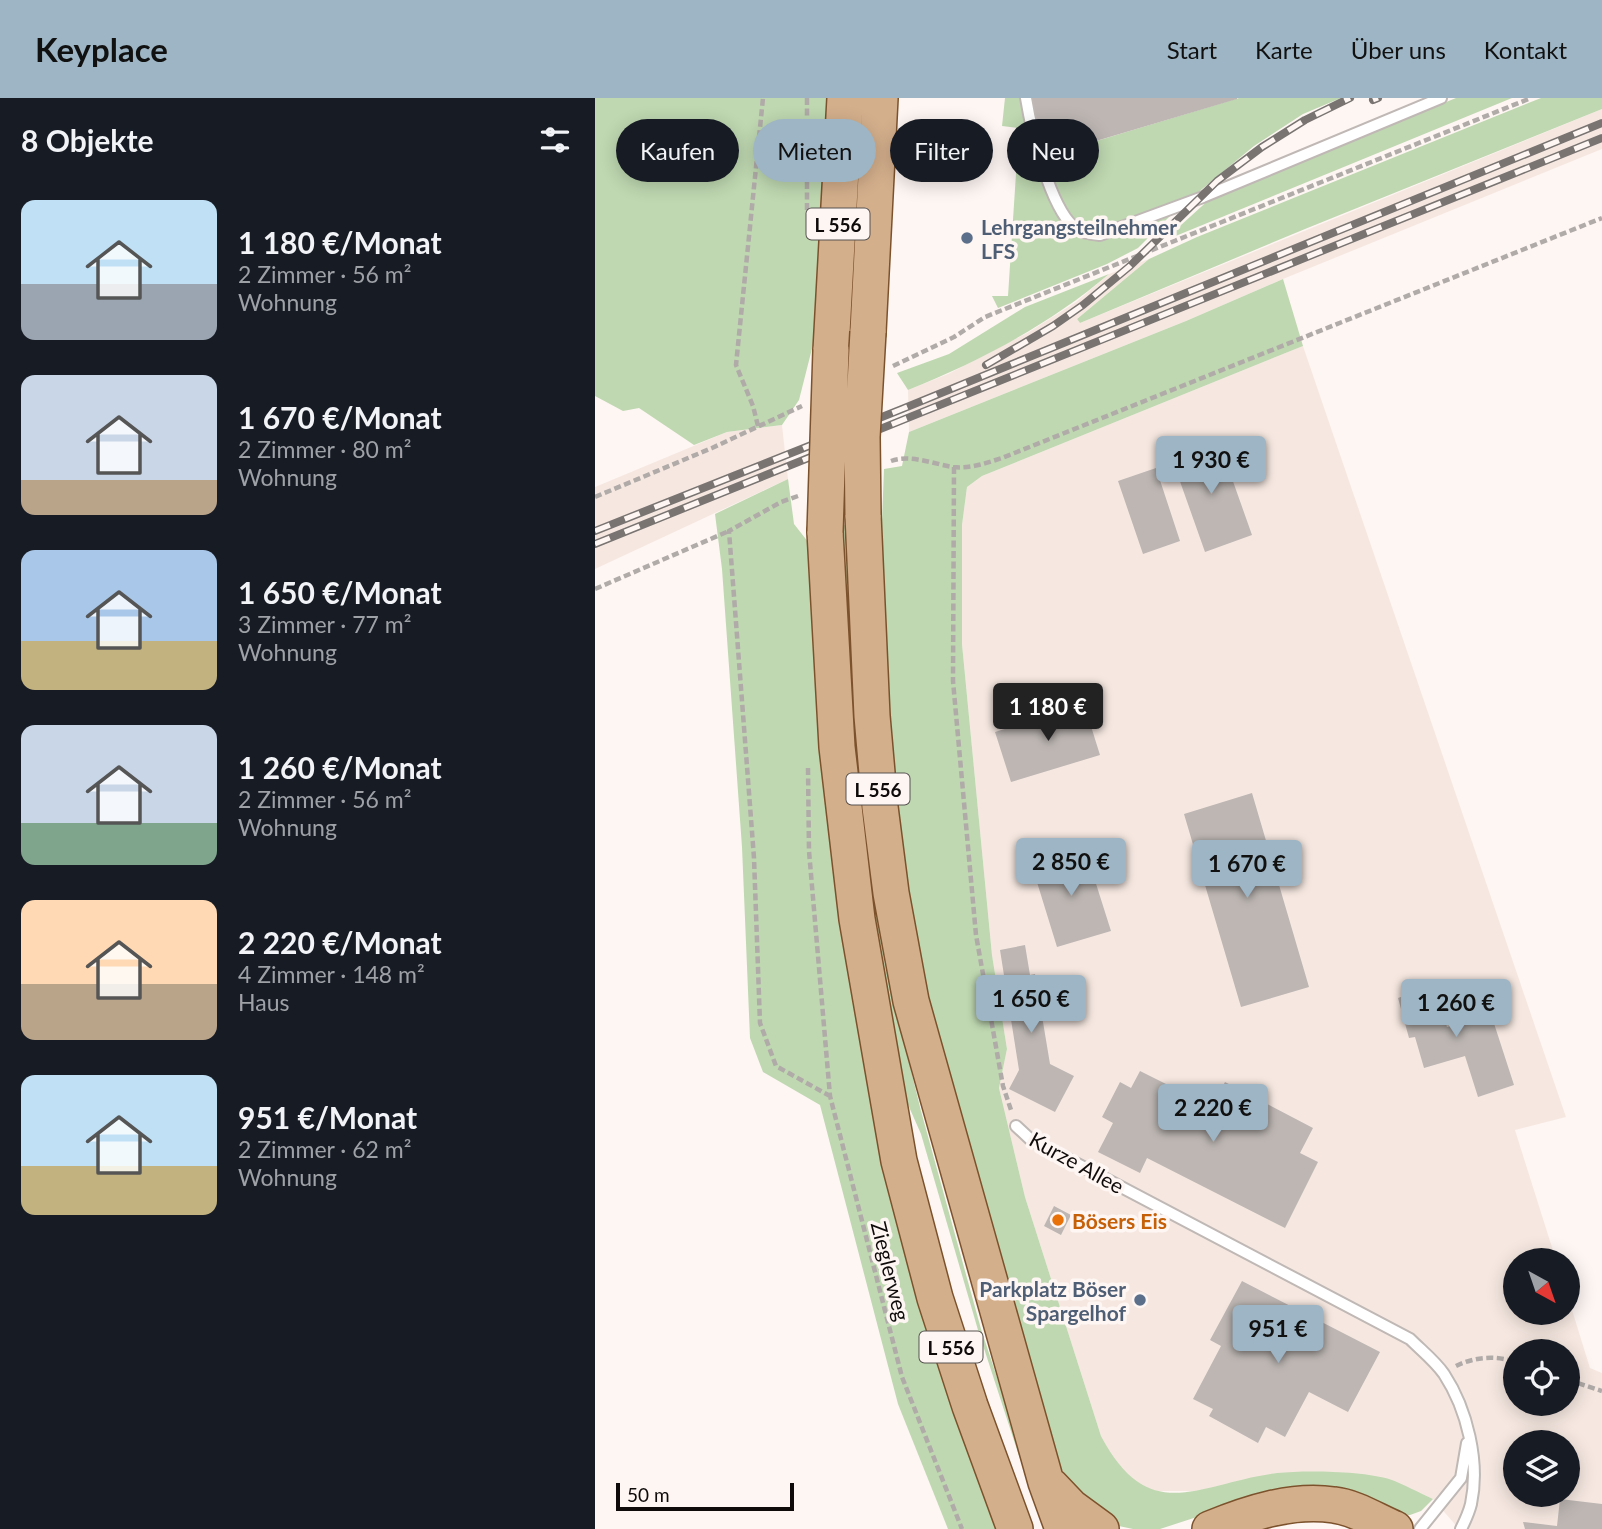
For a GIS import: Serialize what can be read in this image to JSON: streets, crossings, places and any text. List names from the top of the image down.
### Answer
{
  "streets": {
    "main road": ["L 556"],
    "lane": ["Kurze Allee"],
    "path": ["Zieglerweg"]
  },
  "places": ["Lehrgangsteilnehmer LFS", "Bösers Eis", "Parkplatz Böser Spargelhof"],
  "scale_bar": "50 m",
  "north": "bottom right",
  "page": {
    "header": "Keyplace",
    "nav": [
      "Start",
      "Karte",
      "Über uns",
      "Kontakt"
    ],
    "heading": "8 Objekte",
    "chip": [
      "Kaufen",
      "Mieten",
      "Filter",
      "Neu"
    ],
    "list": [
      {
        "name": "1 180 €/Monat",
        "note": "2 Zimmer · 56 m² · Wohnung"
      },
      {
        "name": "1 670 €/Monat",
        "note": "2 Zimmer · 80 m² · Wohnung"
      },
      {
        "name": "1 650 €/Monat",
        "note": "3 Zimmer · 77 m² · Wohnung"
      },
      {
        "name": "1 260 €/Monat",
        "note": "2 Zimmer · 56 m² · Wohnung"
      },
      {
        "name": "2 220 €/Monat",
        "note": "4 Zimmer · 148 m² · Haus"
      },
      {
        "name": "951 €/Monat",
        "note": "2 Zimmer · 62 m² · Wohnung"
      }
    ],
    "price": [
      "1 930 €",
      "1 180 €",
      "2 850 €",
      "1 670 €",
      "1 650 €",
      "1 260 €",
      "2 220 €",
      "951 €"
    ],
    "scale": "50 m"
  }
}
